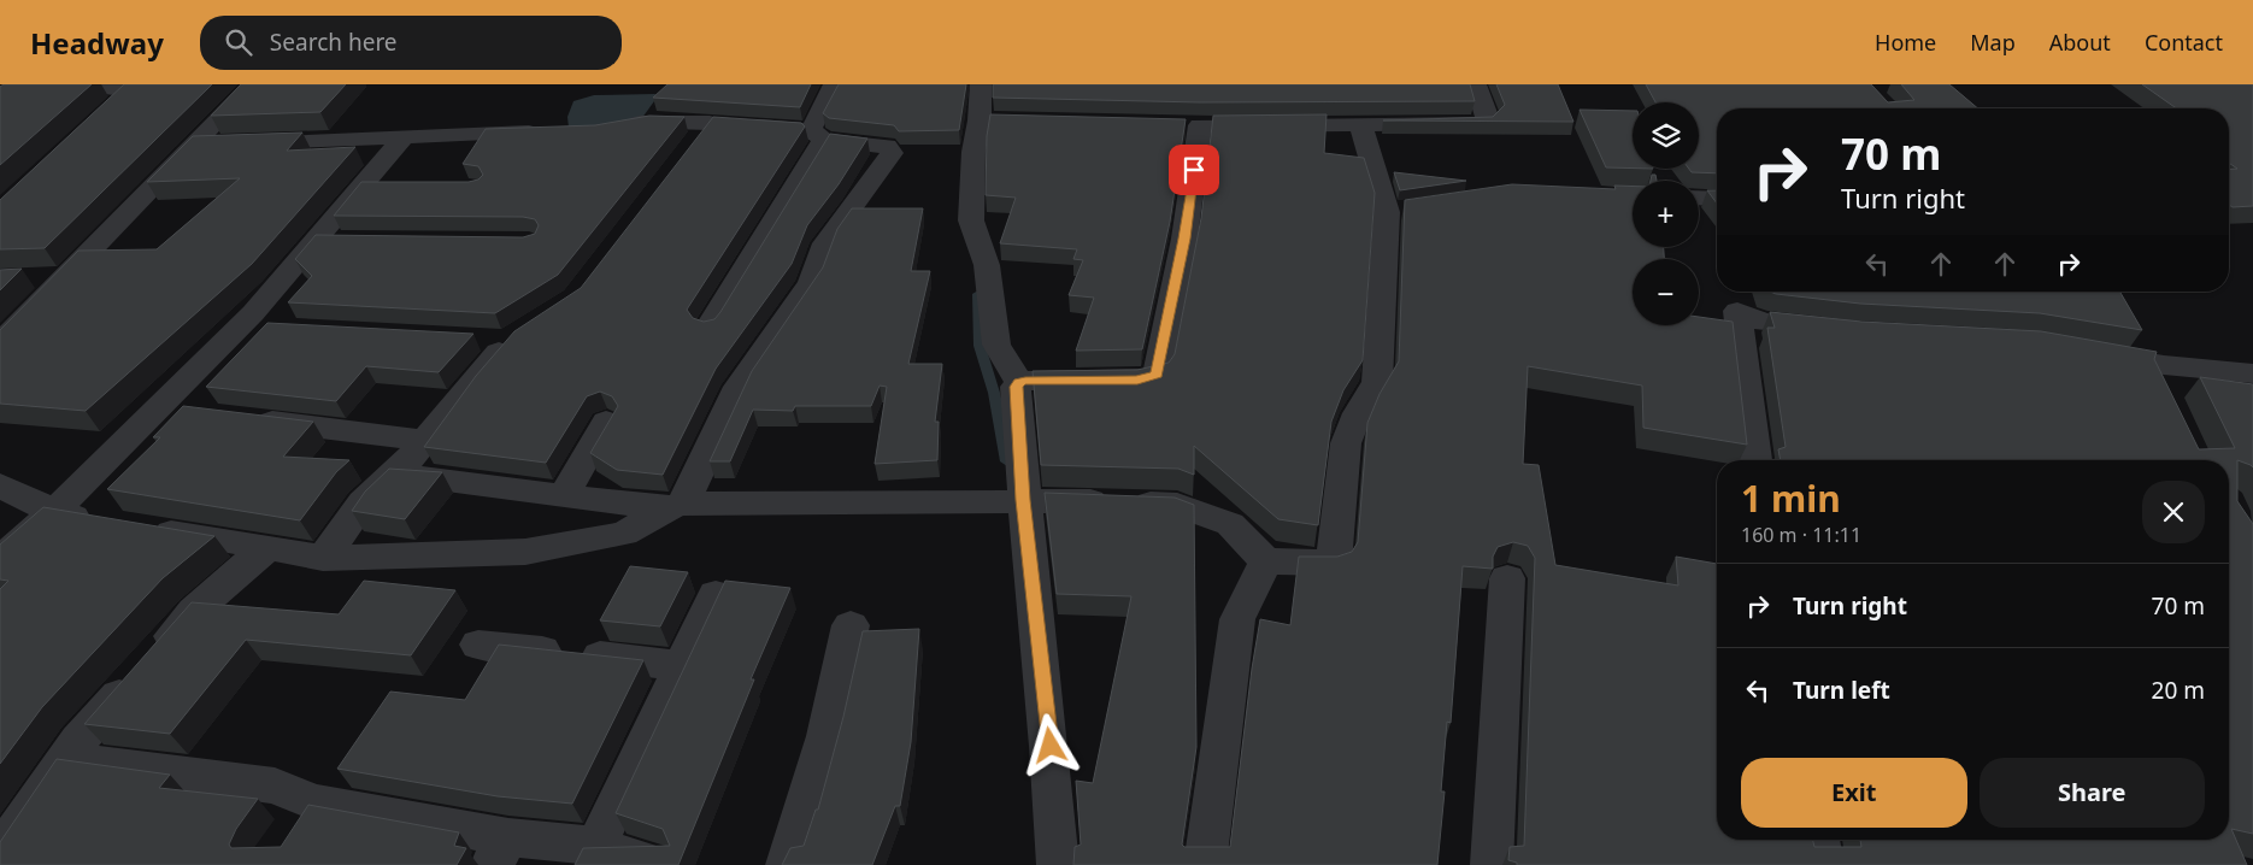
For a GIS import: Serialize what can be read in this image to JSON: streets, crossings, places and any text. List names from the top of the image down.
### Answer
{
  "page": {
    "header": "Headway",
    "search": "Search here",
    "nav": [
      "Home",
      "Map",
      "About",
      "Contact"
    ],
    "map_buttons": ["+", "−"],
    "turn": ["70 m", "Turn right"],
    "heading": ["1 min", "160 m · 11:11"],
    "list": [
      {
        "name": "Turn right",
        "value": "70 m"
      },
      {
        "name": "Turn left",
        "value": "20 m"
      }
    ],
    "buttons": ["Exit", "Share"]
  }
}
